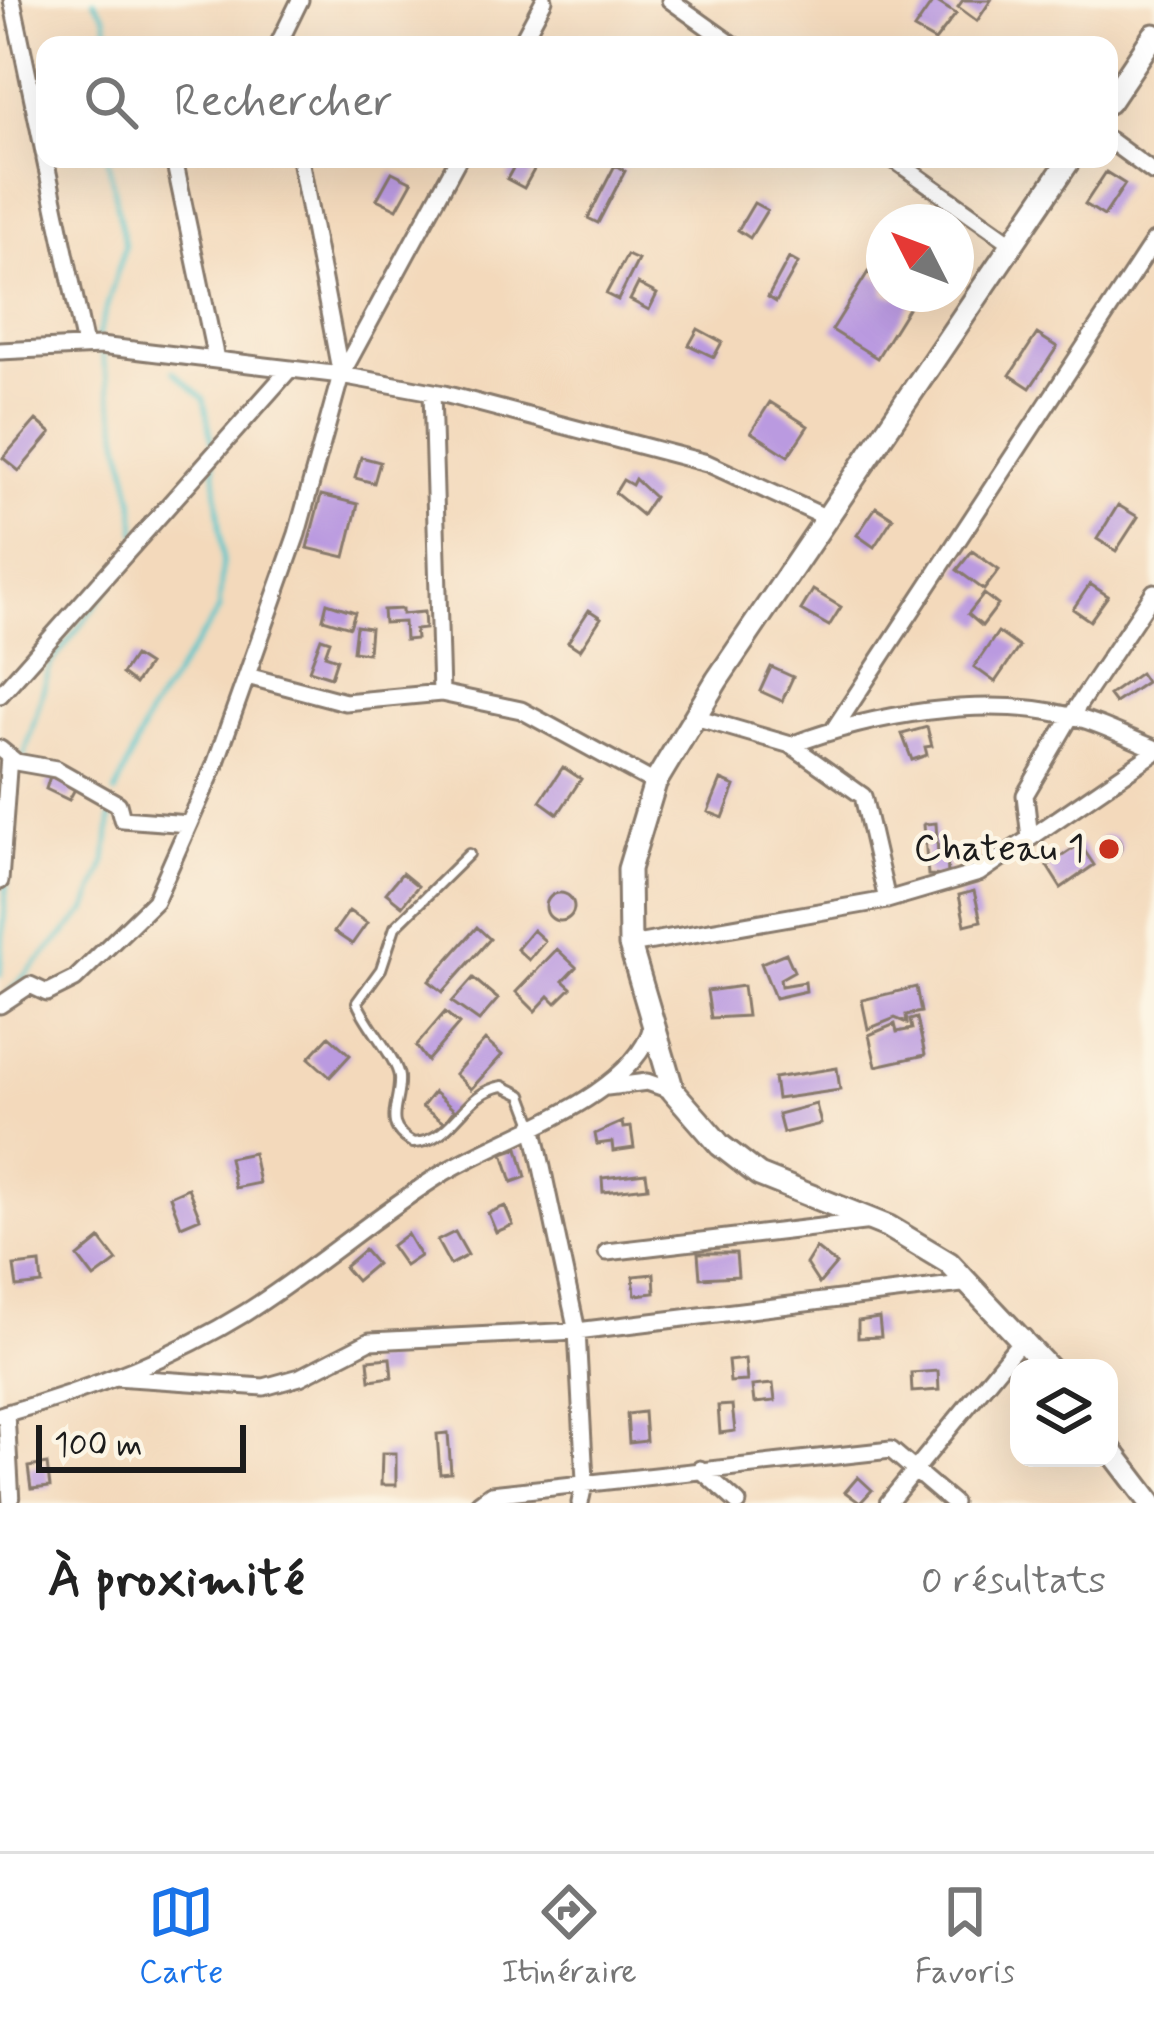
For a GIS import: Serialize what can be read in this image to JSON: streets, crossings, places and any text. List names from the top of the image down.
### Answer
{
  "places": ["Chateau 1"],
  "scale_bar": "100 m",
  "north": "top left",
  "page": {
    "search": "Rechercher",
    "scale": "100 m",
    "heading": ["À proximité", "0 résultats"],
    "nav": ["Carte", "Itinéraire", "Favoris"]
  }
}
